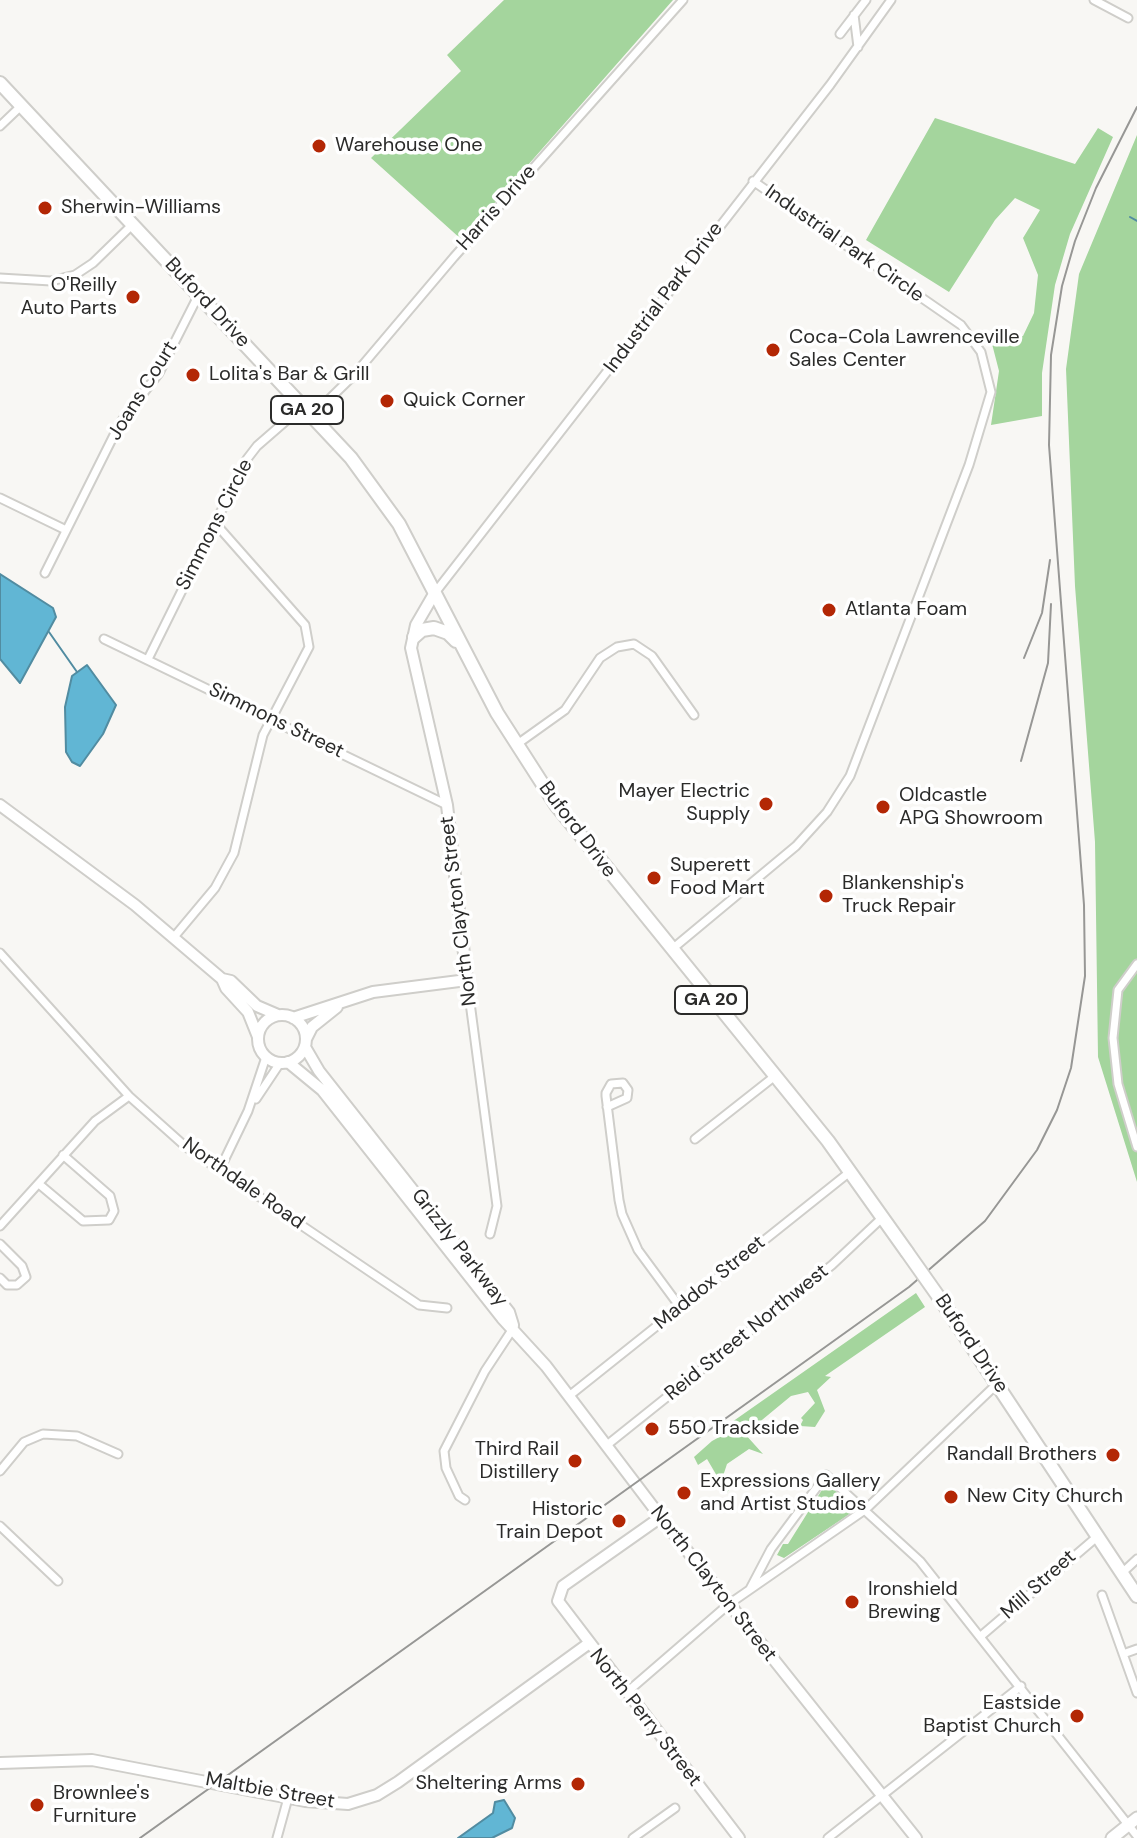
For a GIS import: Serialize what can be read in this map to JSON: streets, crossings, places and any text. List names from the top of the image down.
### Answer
{
  "streets": {
    "highway": ["Buford Drive", "GA 20"],
    "street": [
      "Harris Drive",
      "Industrial Park Circle",
      "Industrial Park Drive",
      "Joans Court",
      "Simmons Circle",
      "Simmons Street",
      "North Clayton Street",
      "Northdale Road",
      "Grizzly Parkway",
      "Maddox Street",
      "Reid Street Northwest",
      "Mill Street",
      "North Perry Street",
      "Maltbie Street"
    ]
  },
  "crossings": [
    ["Harris Drive", "Buford Drive"],
    ["Industrial Park Circle", "Industrial Park Drive"],
    ["Industrial Park Circle", "Buford Drive"],
    ["Industrial Park Drive", "Buford Drive"],
    ["Industrial Park Drive", "North Clayton Street"],
    ["Buford Drive", "Joans Court"],
    ["Buford Drive", "Simmons Circle"],
    ["Buford Drive", "North Clayton Street"],
    ["Buford Drive", "Maddox Street"],
    ["Buford Drive", "Reid Street Northwest"],
    ["Buford Drive", "Mill Street"],
    ["Simmons Circle", "Simmons Street"],
    ["Simmons Street", "North Clayton Street"],
    ["North Clayton Street", "Grizzly Parkway"],
    ["North Clayton Street", "Maddox Street"],
    ["North Clayton Street", "Reid Street Northwest"],
    ["North Clayton Street", "North Perry Street"],
    ["North Perry Street", "Maltbie Street"]
  ],
  "places": [
    "Warehouse One",
    "Sherwin-Williams",
    "O'Reilly Auto Parts",
    "Coca-Cola Lawrenceville Sales Center",
    "Lolita's Bar & Grill",
    "Quick Corner",
    "Atlanta Foam",
    "Mayer Electric Supply",
    "Oldcastle APG Showroom",
    "Superett Food Mart",
    "Blankenship's Truck Repair",
    "550 Trackside",
    "Randall Brothers",
    "Third Rail Distillery",
    "Expressions Gallery and Artist Studios",
    "New City Church",
    "Historic Train Depot",
    "Ironshield Brewing",
    "Eastside Baptist Church",
    "Sheltering Arms",
    "Brownlee's Furniture"
  ]
}
